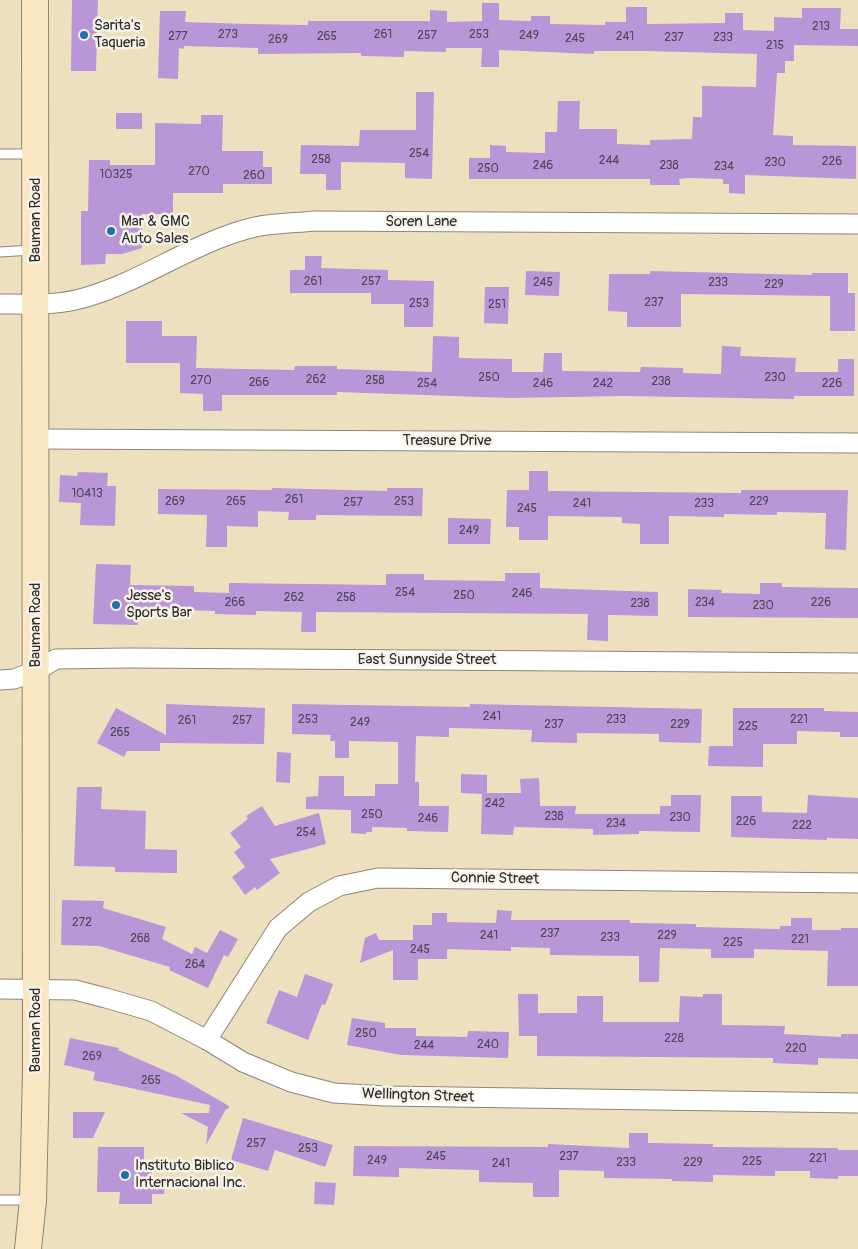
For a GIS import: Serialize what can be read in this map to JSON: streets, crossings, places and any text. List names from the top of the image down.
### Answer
{
  "streets": {
    "street": [
      "Bauman Road",
      "Soren Lane",
      "Treasure Drive",
      "East Sunnyside Street",
      "Connie Street",
      "Wellington Street"
    ]
  },
  "crossings": [
    ["Bauman Road", "Soren Lane"],
    ["Bauman Road", "Treasure Drive"],
    ["Bauman Road", "East Sunnyside Street"],
    ["Bauman Road", "Wellington Street"],
    ["Connie Street", "Wellington Street"]
  ],
  "places": [
    "Sarita's Taqueria",
    "Mar & GMC Auto Sales",
    "Jesse's Sports Bar",
    "Instituto Biblico Internacional Inc."
  ],
  "house_numbers": [
    "213",
    "273",
    "261",
    "253",
    "257",
    "249",
    "277",
    "265",
    "241",
    "237",
    "233",
    "245",
    "269",
    "215",
    "254",
    "258",
    "244",
    "226",
    "230",
    "246",
    "238",
    "234",
    "250",
    "270",
    "10325",
    "260",
    "261",
    "257",
    "245",
    "233",
    "229",
    "237",
    "253",
    "251",
    "250",
    "230",
    "262",
    "270",
    "258",
    "238",
    "266",
    "254",
    "246",
    "242",
    "226",
    "10413",
    "261",
    "269",
    "265",
    "253",
    "229",
    "257",
    "241",
    "233",
    "245",
    "249",
    "254",
    "246",
    "250",
    "262",
    "258",
    "266",
    "234",
    "226",
    "238",
    "230",
    "241",
    "253",
    "233",
    "221",
    "261",
    "257",
    "249",
    "237",
    "229",
    "225",
    "265",
    "242",
    "250",
    "238",
    "230",
    "246",
    "226",
    "234",
    "222",
    "254",
    "272",
    "237",
    "241",
    "229",
    "233",
    "268",
    "221",
    "225",
    "245",
    "264",
    "250",
    "228",
    "240",
    "244",
    "220",
    "269",
    "265",
    "257",
    "253",
    "245",
    "237",
    "221",
    "249",
    "225",
    "233",
    "229",
    "241"
  ]
}
